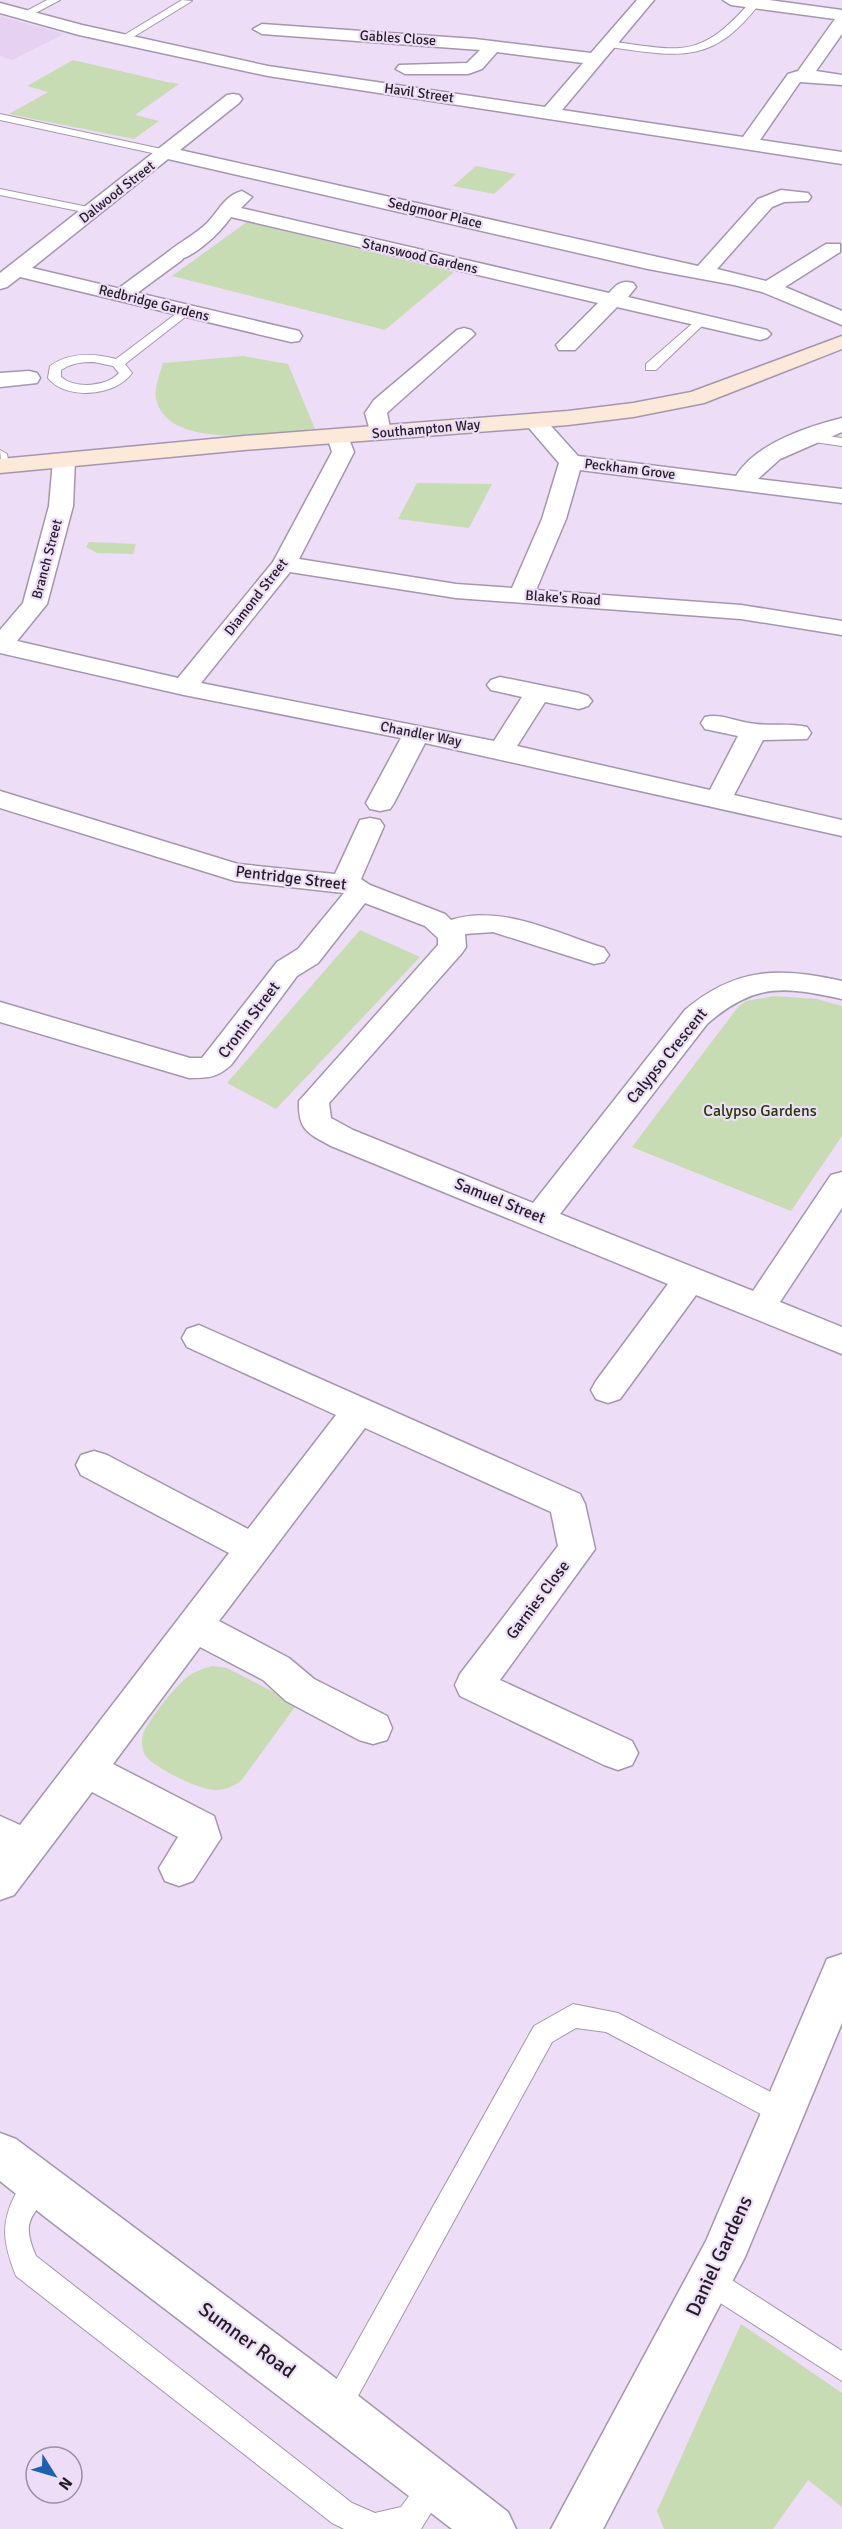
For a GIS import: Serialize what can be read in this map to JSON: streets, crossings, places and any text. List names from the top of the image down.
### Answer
{
  "streets": {
    "main road": ["Southampton Way"],
    "street": [
      "Gables Close",
      "Havil Street",
      "Dalwood Street",
      "Sedgmoor Place",
      "Stanswood Gardens",
      "Redbridge Gardens",
      "Peckham Grove",
      "Branch Street",
      "Diamond Street",
      "Blake's Road",
      "Chandler Way",
      "Pentridge Street",
      "Cronin Street",
      "Calypso Crescent",
      "Samuel Street",
      "Garnies Close",
      "Daniel Gardens",
      "Sumner Road"
    ]
  },
  "crossings": [
    ["Dalwood Street", "Sedgmoor Place"],
    ["Dalwood Street", "Redbridge Gardens"],
    ["Southampton Way", "Peckham Grove"],
    ["Southampton Way", "Branch Street"],
    ["Southampton Way", "Diamond Street"],
    ["Branch Street", "Chandler Way"],
    ["Diamond Street", "Blake's Road"],
    ["Diamond Street", "Chandler Way"],
    ["Chandler Way", "Cronin Street"],
    ["Pentridge Street", "Cronin Street"],
    ["Pentridge Street", "Samuel Street"],
    ["Calypso Crescent", "Samuel Street"]
  ],
  "parks": ["Calypso Gardens"],
  "north": "bottom right"
}
